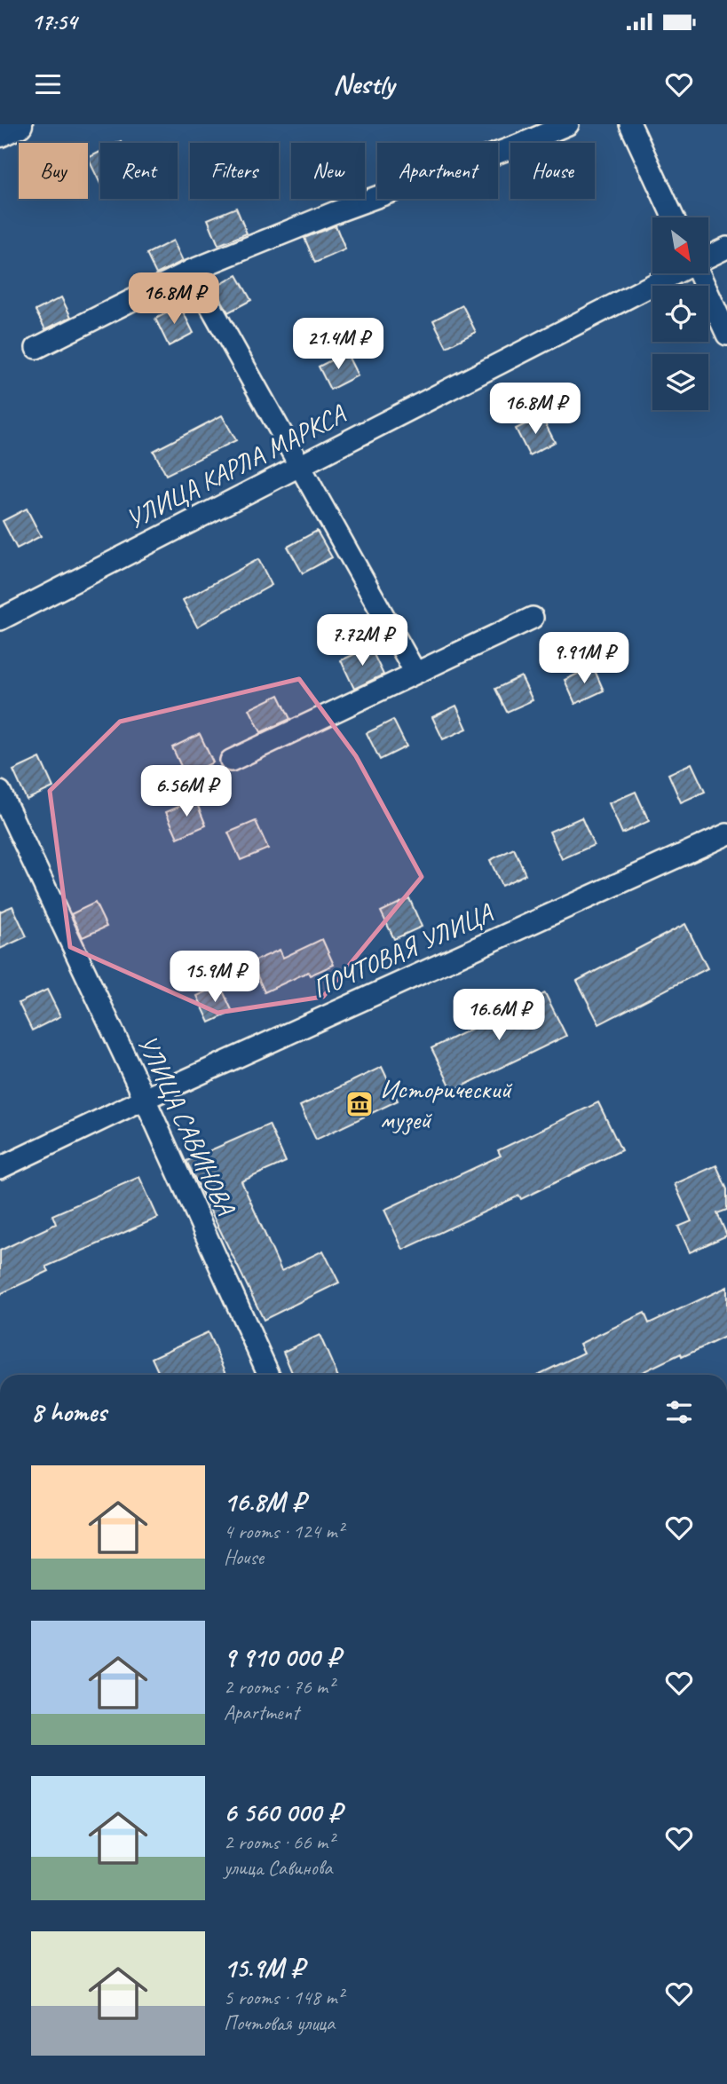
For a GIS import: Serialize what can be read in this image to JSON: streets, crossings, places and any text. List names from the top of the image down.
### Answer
{
  "streets": {
    "street": ["УЛИЦА КАРЛА МАРКСА", "ПОЧТОВАЯ УЛИЦА", "УЛИЦА САВИНОВА"]
  },
  "crossings": [
    ["ПОЧТОВАЯ УЛИЦА", "УЛИЦА САВИНОВА"]
  ],
  "places": {
    "museum": ["Исторический музей"]
  },
  "north": "bottom right",
  "page": {
    "status": "17:54",
    "header": "Nestly",
    "chip": [
      "Buy",
      "Rent",
      "Filters",
      "New",
      "Apartment",
      "House"
    ],
    "price": [
      "16.8M ₽",
      "21.4M ₽",
      "16.8M ₽",
      "7.72M ₽",
      "9.91M ₽",
      "6.56M ₽",
      "15.9M ₽",
      "16.6M ₽"
    ],
    "heading": "8 homes",
    "list": [
      {
        "name": "16.8M ₽",
        "note": "4 rooms · 124 m² · House"
      },
      {
        "name": "9 910 000 ₽",
        "note": "2 rooms · 76 m² · Apartment"
      },
      {
        "name": "6 560 000 ₽",
        "note": "2 rooms · 66 m² · улица Савинова"
      },
      {
        "name": "15.9M ₽",
        "note": "5 rooms · 148 m² · Почтовая улица"
      }
    ]
  }
}
